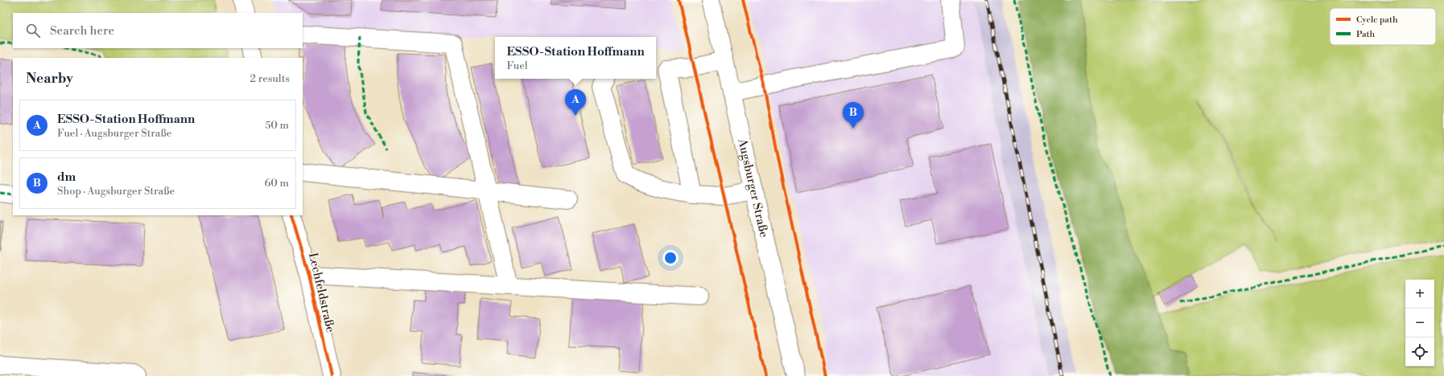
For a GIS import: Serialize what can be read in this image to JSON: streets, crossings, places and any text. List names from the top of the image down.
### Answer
{
  "streets": {
    "main road": ["Augsburger Straße", "Lechfeldstraße"]
  },
  "legend": ["Cycle path", "Path"],
  "page": {
    "search": "Search here",
    "popup": ["ESSO-Station Hoffmann", "Fuel"],
    "heading": ["Nearby", "2 results"],
    "pins": ["A", "B"],
    "list": [
      {
        "mark": "A",
        "name": "ESSO-Station Hoffmann",
        "note": "Fuel · Augsburger Straße",
        "value": "50 m"
      },
      {
        "mark": "B",
        "name": "dm",
        "note": "Shop · Augsburger Straße",
        "value": "60 m"
      }
    ],
    "map_buttons": ["+", "−"]
  }
}
